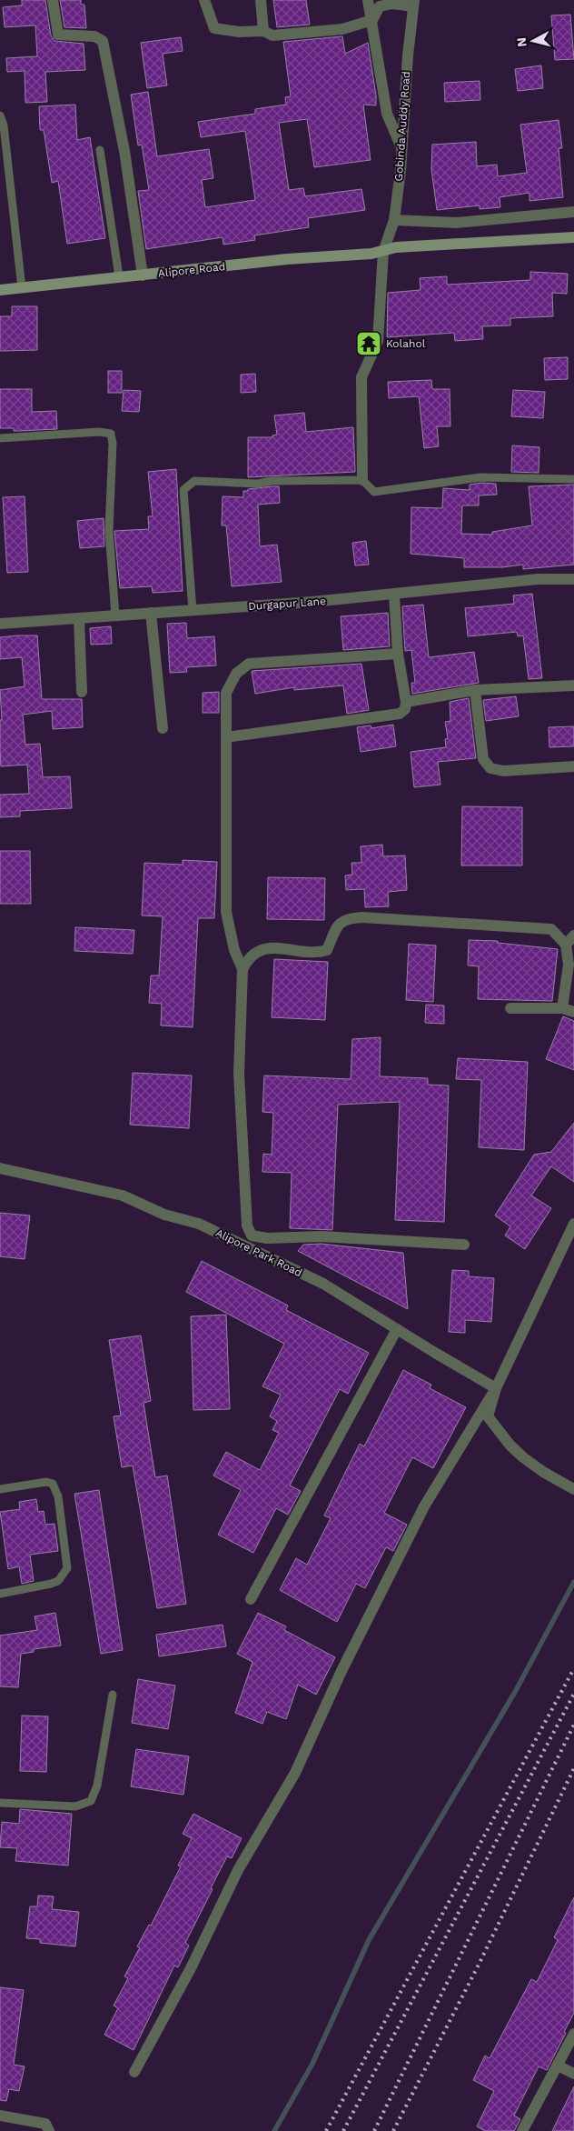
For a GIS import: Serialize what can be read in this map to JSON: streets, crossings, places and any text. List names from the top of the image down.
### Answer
{
  "streets": {
    "main road": ["Alipore Road"],
    "street": ["Gobinda Auddy Road", "Durgapur Lane", "Alipore Park Road"]
  },
  "crossings": [
    ["Gobinda Auddy Road", "Alipore Road"]
  ],
  "places": {
    "temple": ["Kolahol"]
  },
  "north": "left"
}
